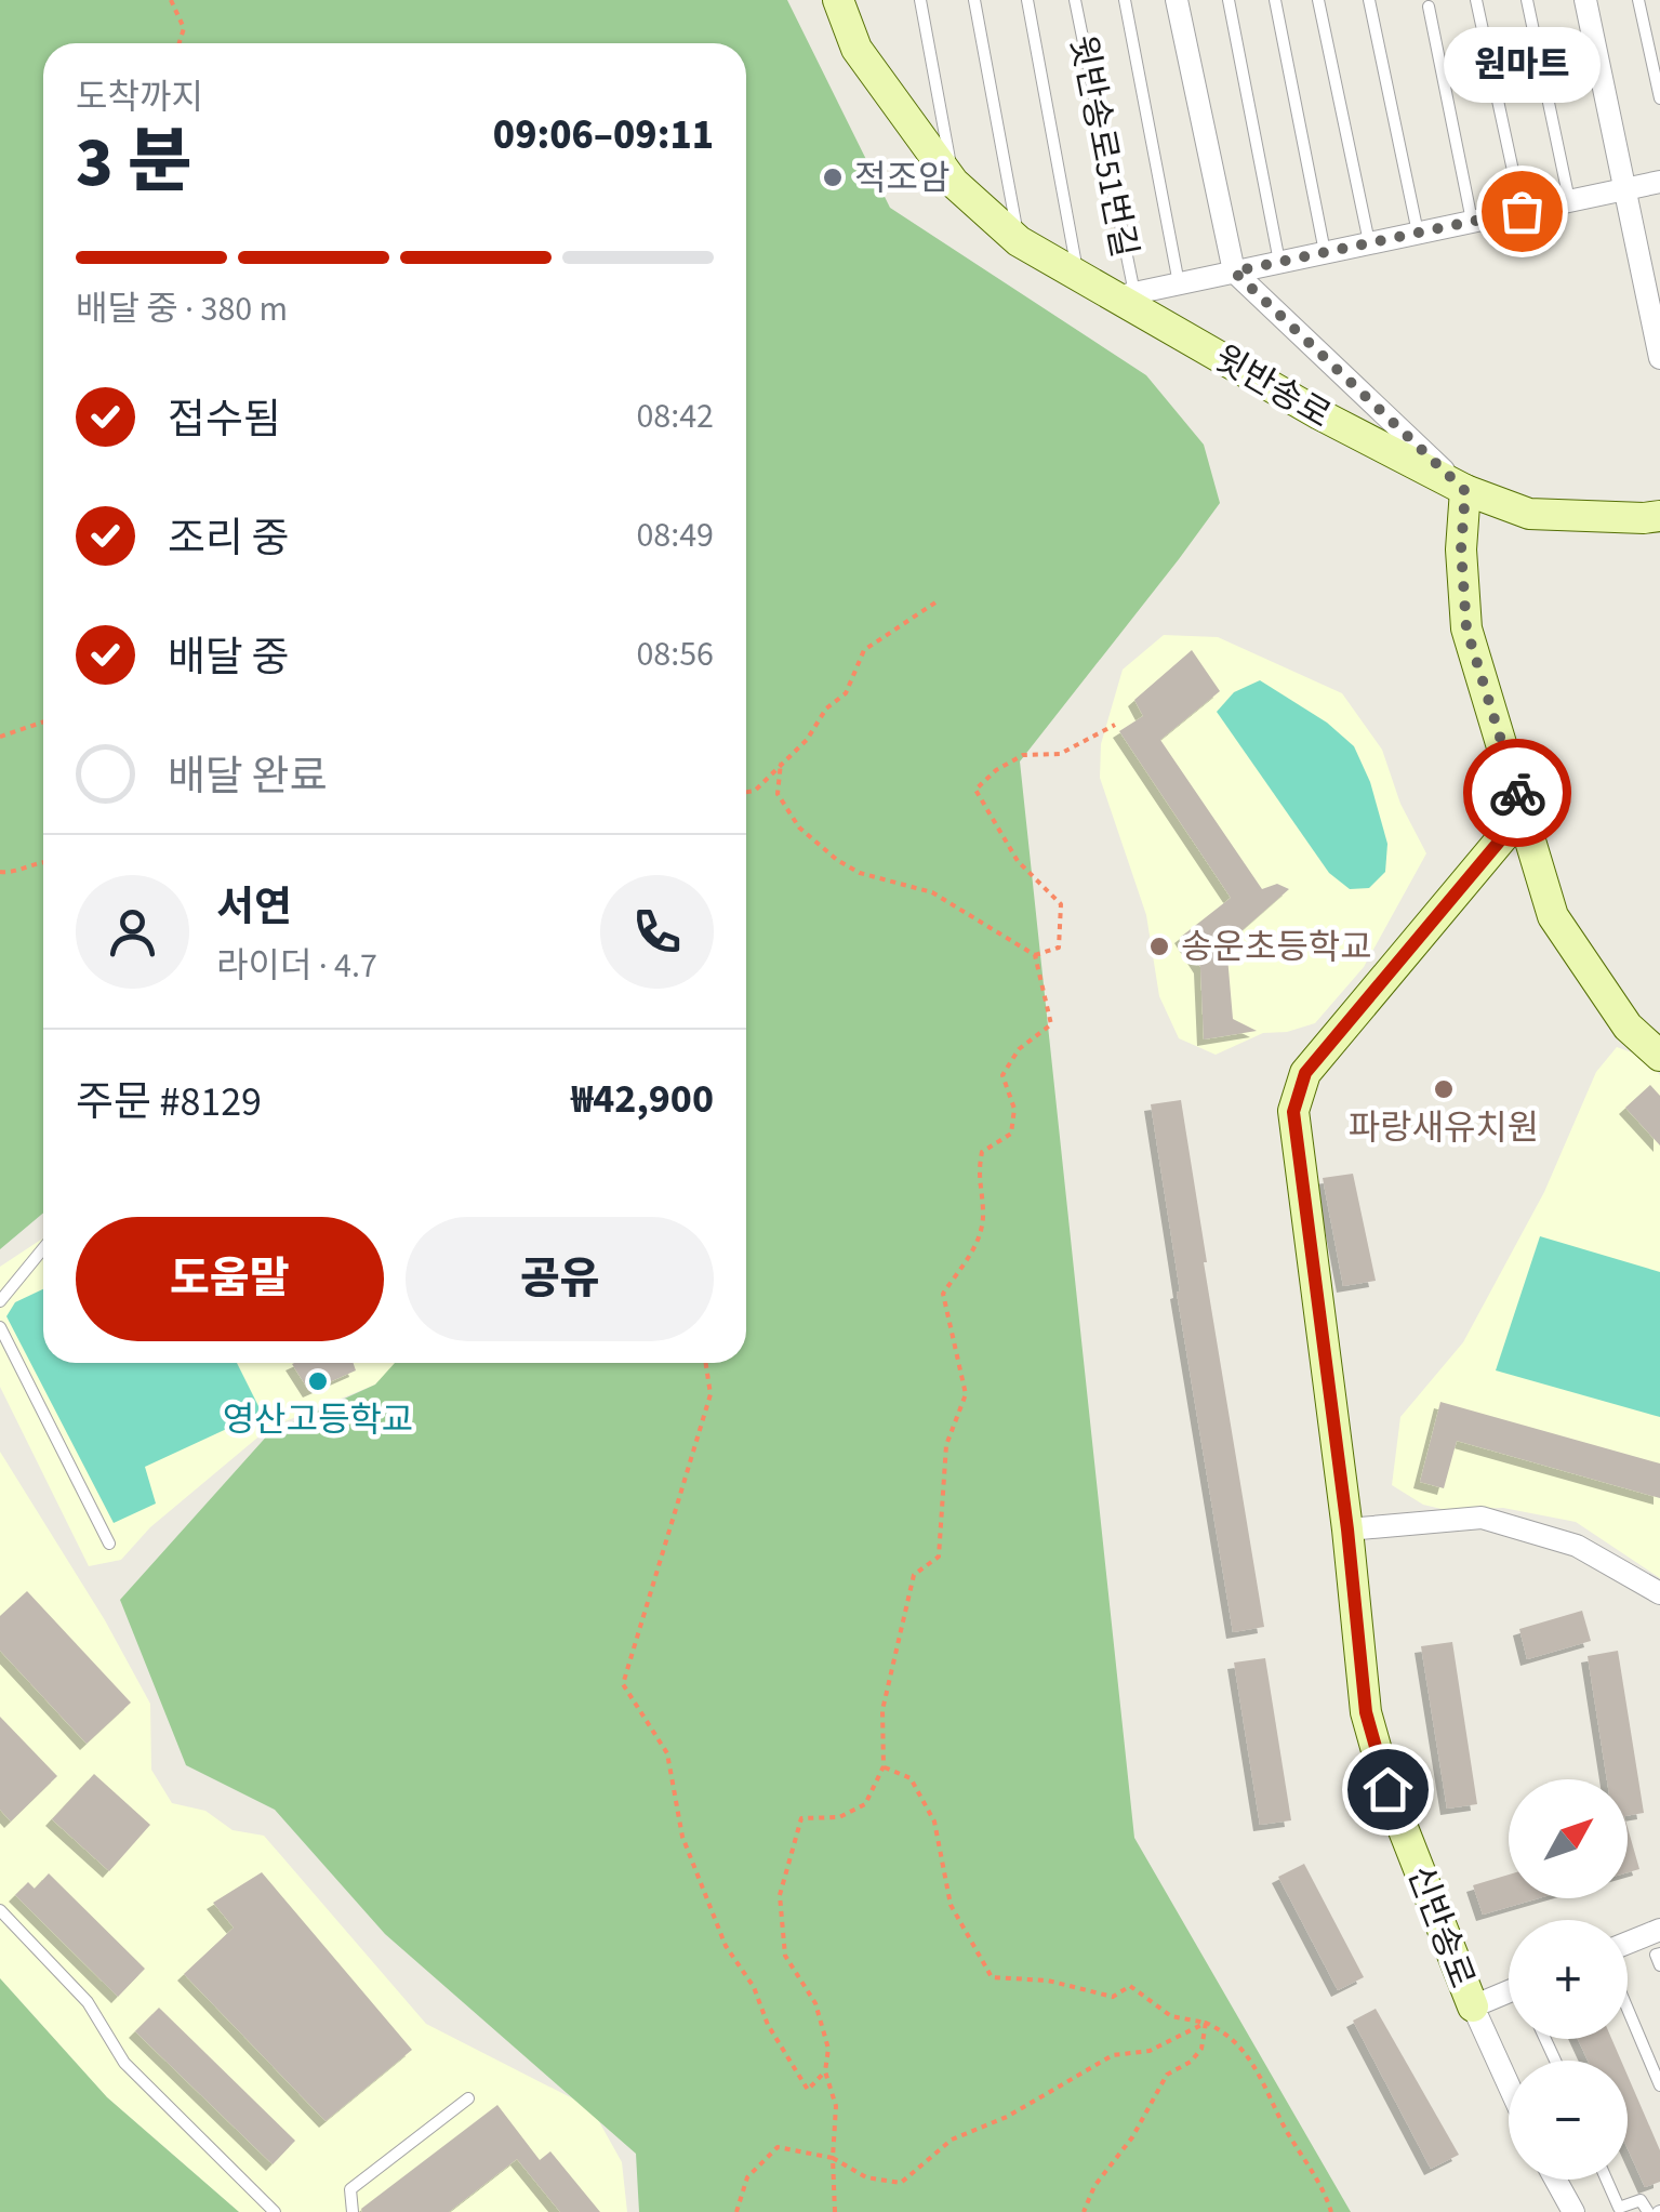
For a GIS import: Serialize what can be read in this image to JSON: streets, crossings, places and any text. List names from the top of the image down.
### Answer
{
  "streets": {
    "main road": ["윗반송로", "신반송로"],
    "street": ["윗반송로51번길"]
  },
  "crossings": [
    ["윗반송로51번길", "윗반송로"]
  ],
  "places": [
    "적조암",
    "원마트",
    "송운초등학교",
    "파랑새유치원",
    "영산고등학교"
  ],
  "north": "top right",
  "page": {
    "bubble": "원마트",
    "heading": ["3 분", "도착까지", "09:06–09:11"],
    "panel": [
      "서연",
      "라이더 · 4.7",
      "주문 #8129",
      "₩42,900"
    ],
    "bar": "배달 중 · 380 m",
    "list": [
      ["접수됨", "08:42"],
      ["조리 중", "08:49"],
      ["배달 중", "08:56"],
      "배달 완료"
    ],
    "buttons": ["도움말", "공유"],
    "map_buttons": ["+", "−"]
  }
}
